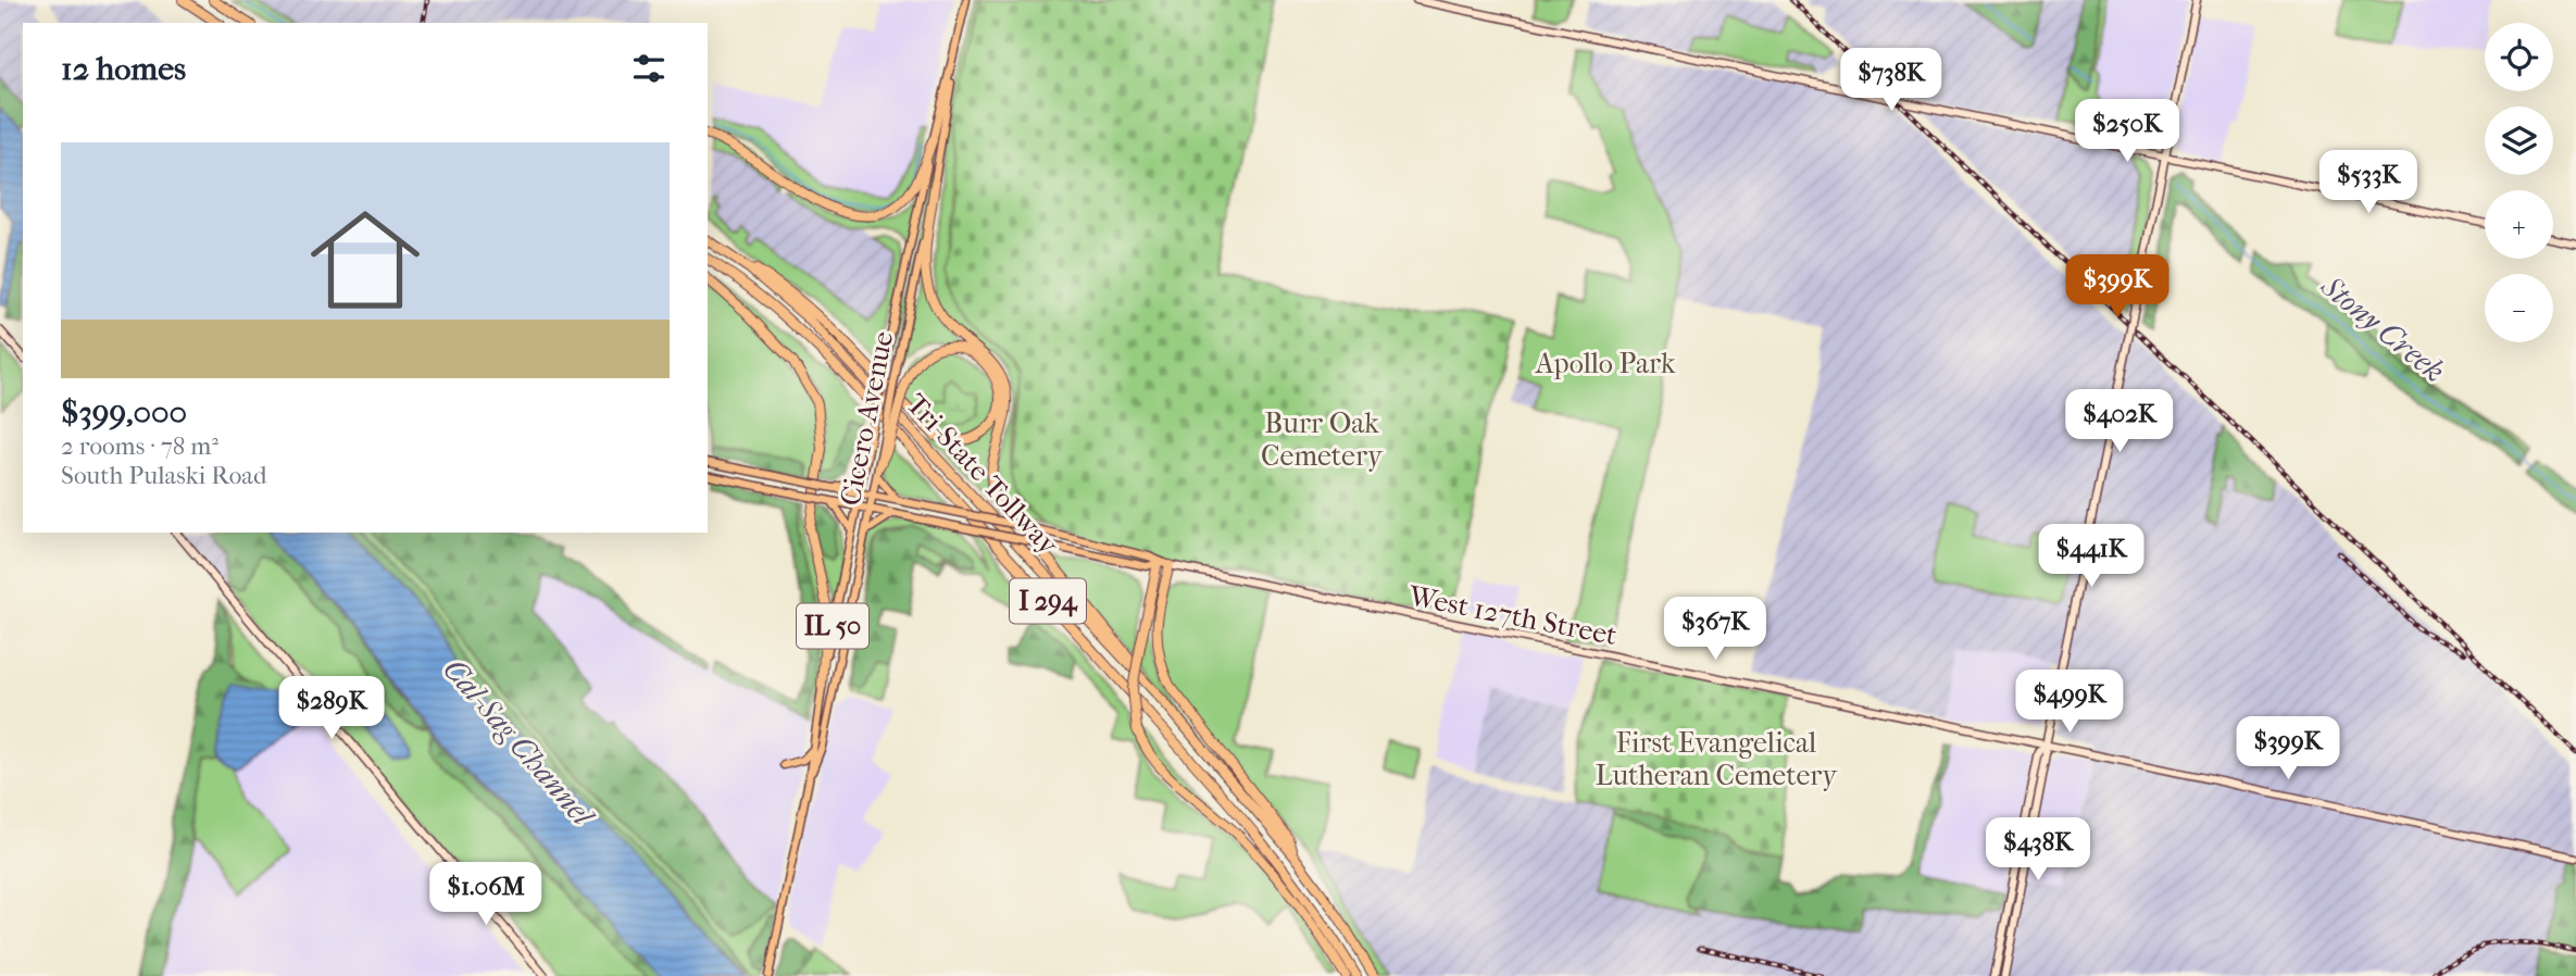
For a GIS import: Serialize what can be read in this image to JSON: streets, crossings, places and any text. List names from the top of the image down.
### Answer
{
  "streets": {
    "highway": ["Tri-State Tollway", "I 294"],
    "main road": ["Cicero Avenue", "West 127th Street", "IL 50"]
  },
  "crossings": [
    ["Cicero Avenue", "West 127th Street"]
  ],
  "water": ["Stony Creek", "Cal-Sag Channel"],
  "parks": ["Apollo Park", "Burr Oak Cemetery", "First Evangelical Lutheran Cemetery"],
  "page": {
    "map_buttons": ["+", "−"],
    "heading": "12 homes",
    "price": [
      "$738K",
      "$250K",
      "$533K",
      "$399K",
      "$402K",
      "$441K",
      "$367K",
      "$499K",
      "$289K",
      "$399K",
      "$438K",
      "$1.06M"
    ],
    "list": [
      {
        "name": "$399,000",
        "note": "2 rooms · 78 m² · South Pulaski Road"
      }
    ]
  }
}
